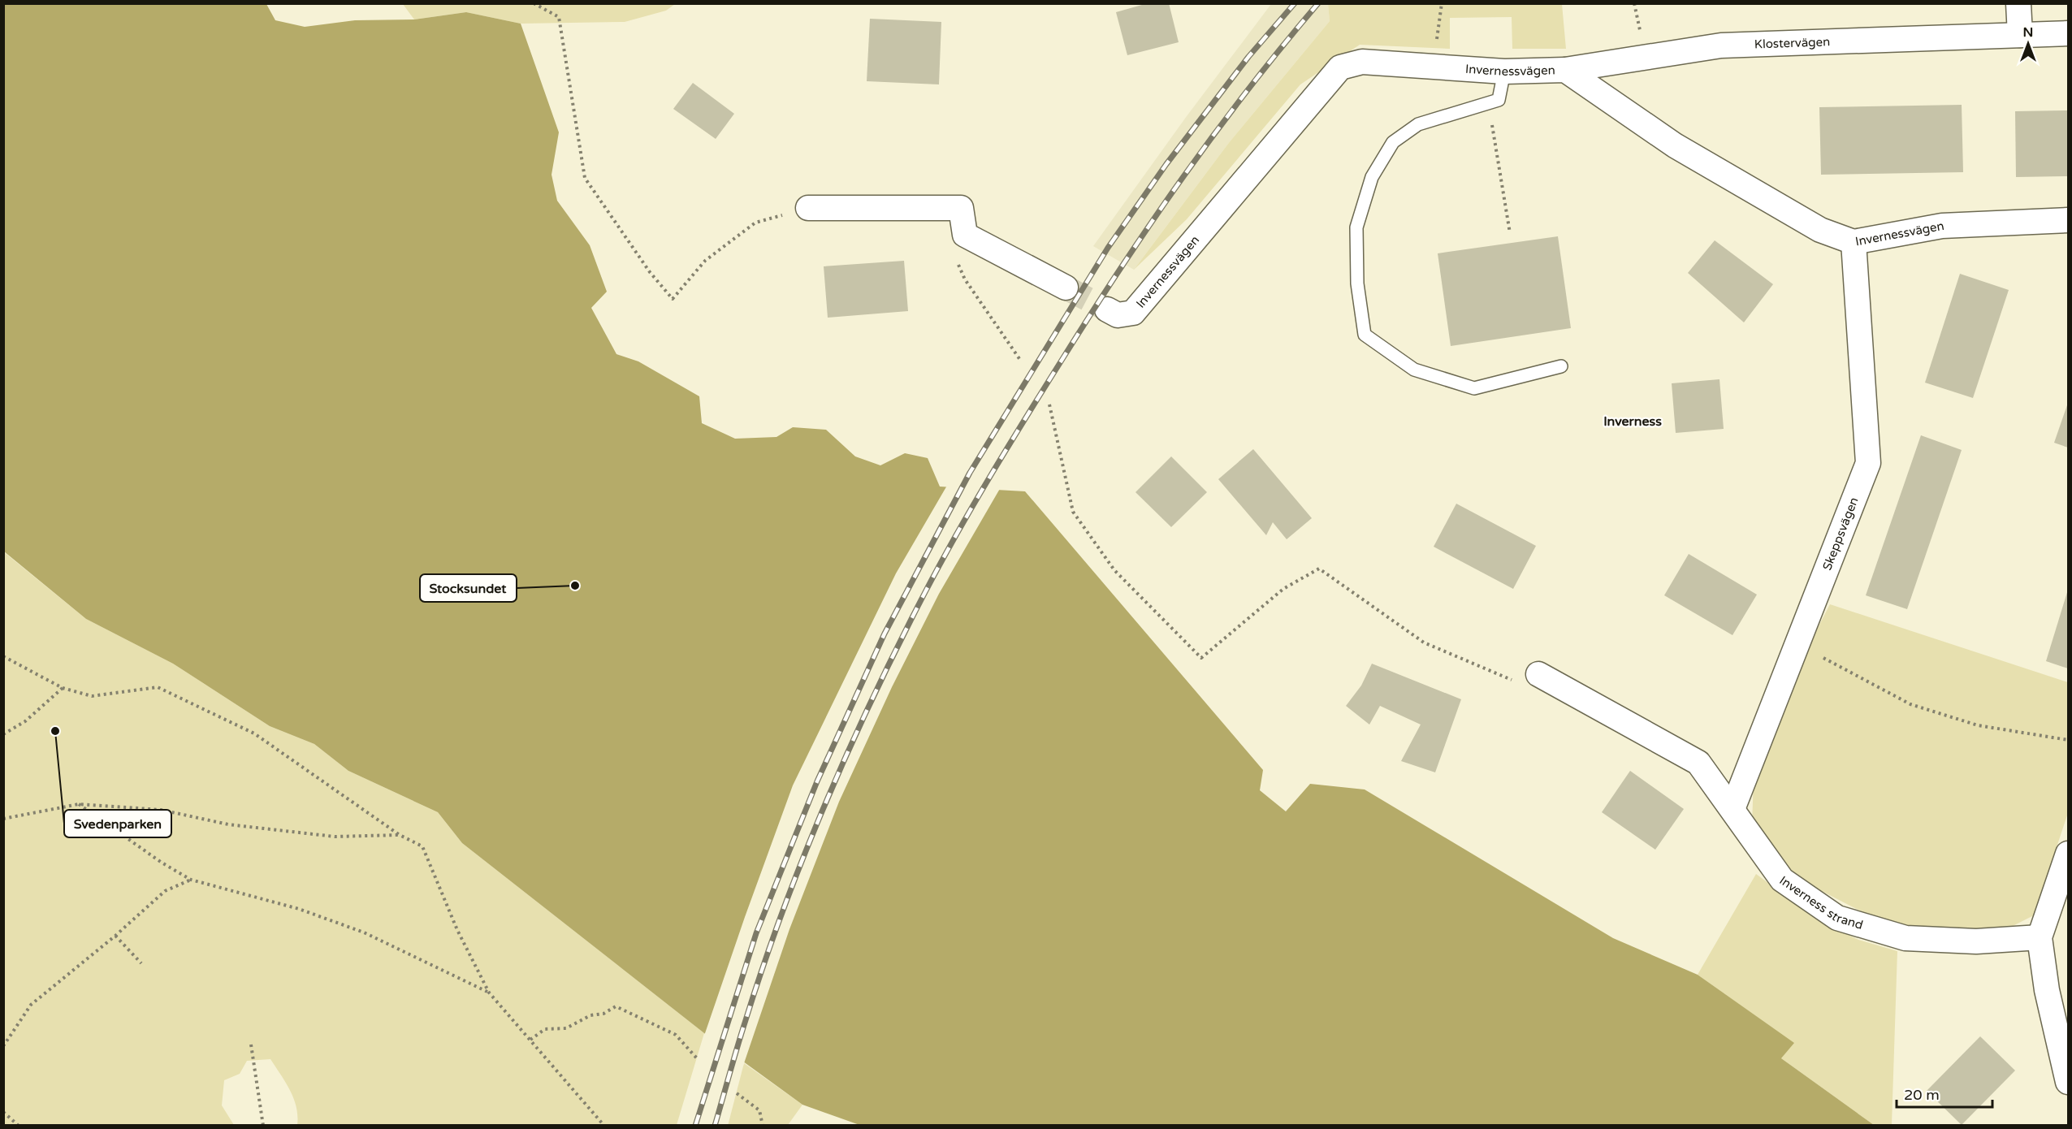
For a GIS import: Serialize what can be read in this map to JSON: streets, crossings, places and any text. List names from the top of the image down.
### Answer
{
  "streets": {
    "street": [
      "Klostervägen",
      "Invernessvägen",
      "Skeppsvägen",
      "Inverness strand"
    ]
  },
  "crossings": [
    ["Klostervägen", "Invernessvägen"],
    ["Invernessvägen", "Skeppsvägen"],
    ["Skeppsvägen", "Inverness strand"]
  ],
  "districts": ["Inverness"],
  "places": ["Stocksundet", "Svedenparken"],
  "scale_bar": "20 m",
  "north": "top"
}
